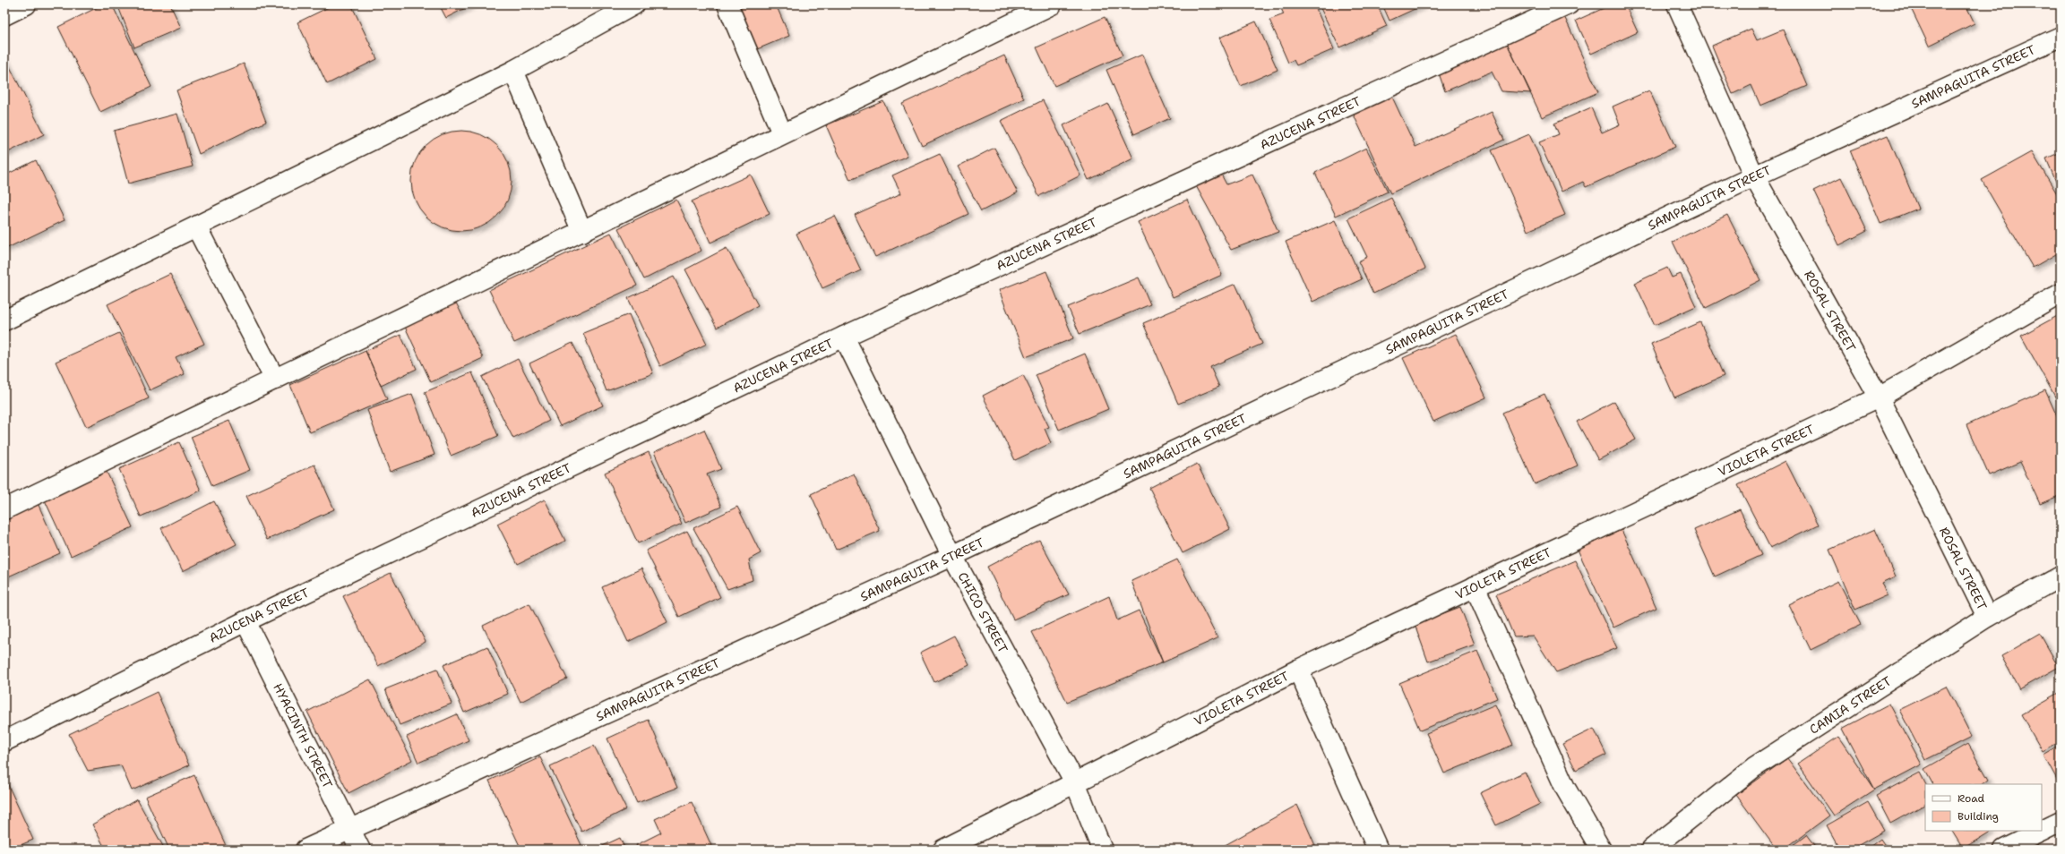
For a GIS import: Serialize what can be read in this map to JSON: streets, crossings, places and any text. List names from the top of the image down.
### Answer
{
  "streets": {
    "street": [
      "SAMPAGUITA STREET",
      "AZUCENA STREET",
      "ROSAL STREET",
      "VIOLETA STREET",
      "CHICO STREET",
      "CAMIA STREET",
      "HYACINTH STREET"
    ]
  },
  "crossings": [
    ["SAMPAGUITA STREET", "ROSAL STREET"],
    ["SAMPAGUITA STREET", "CHICO STREET"],
    ["SAMPAGUITA STREET", "HYACINTH STREET"],
    ["AZUCENA STREET", "CHICO STREET"],
    ["AZUCENA STREET", "HYACINTH STREET"],
    ["ROSAL STREET", "VIOLETA STREET"],
    ["ROSAL STREET", "CAMIA STREET"],
    ["VIOLETA STREET", "CHICO STREET"]
  ],
  "legend": ["Road", "Building"]
}
